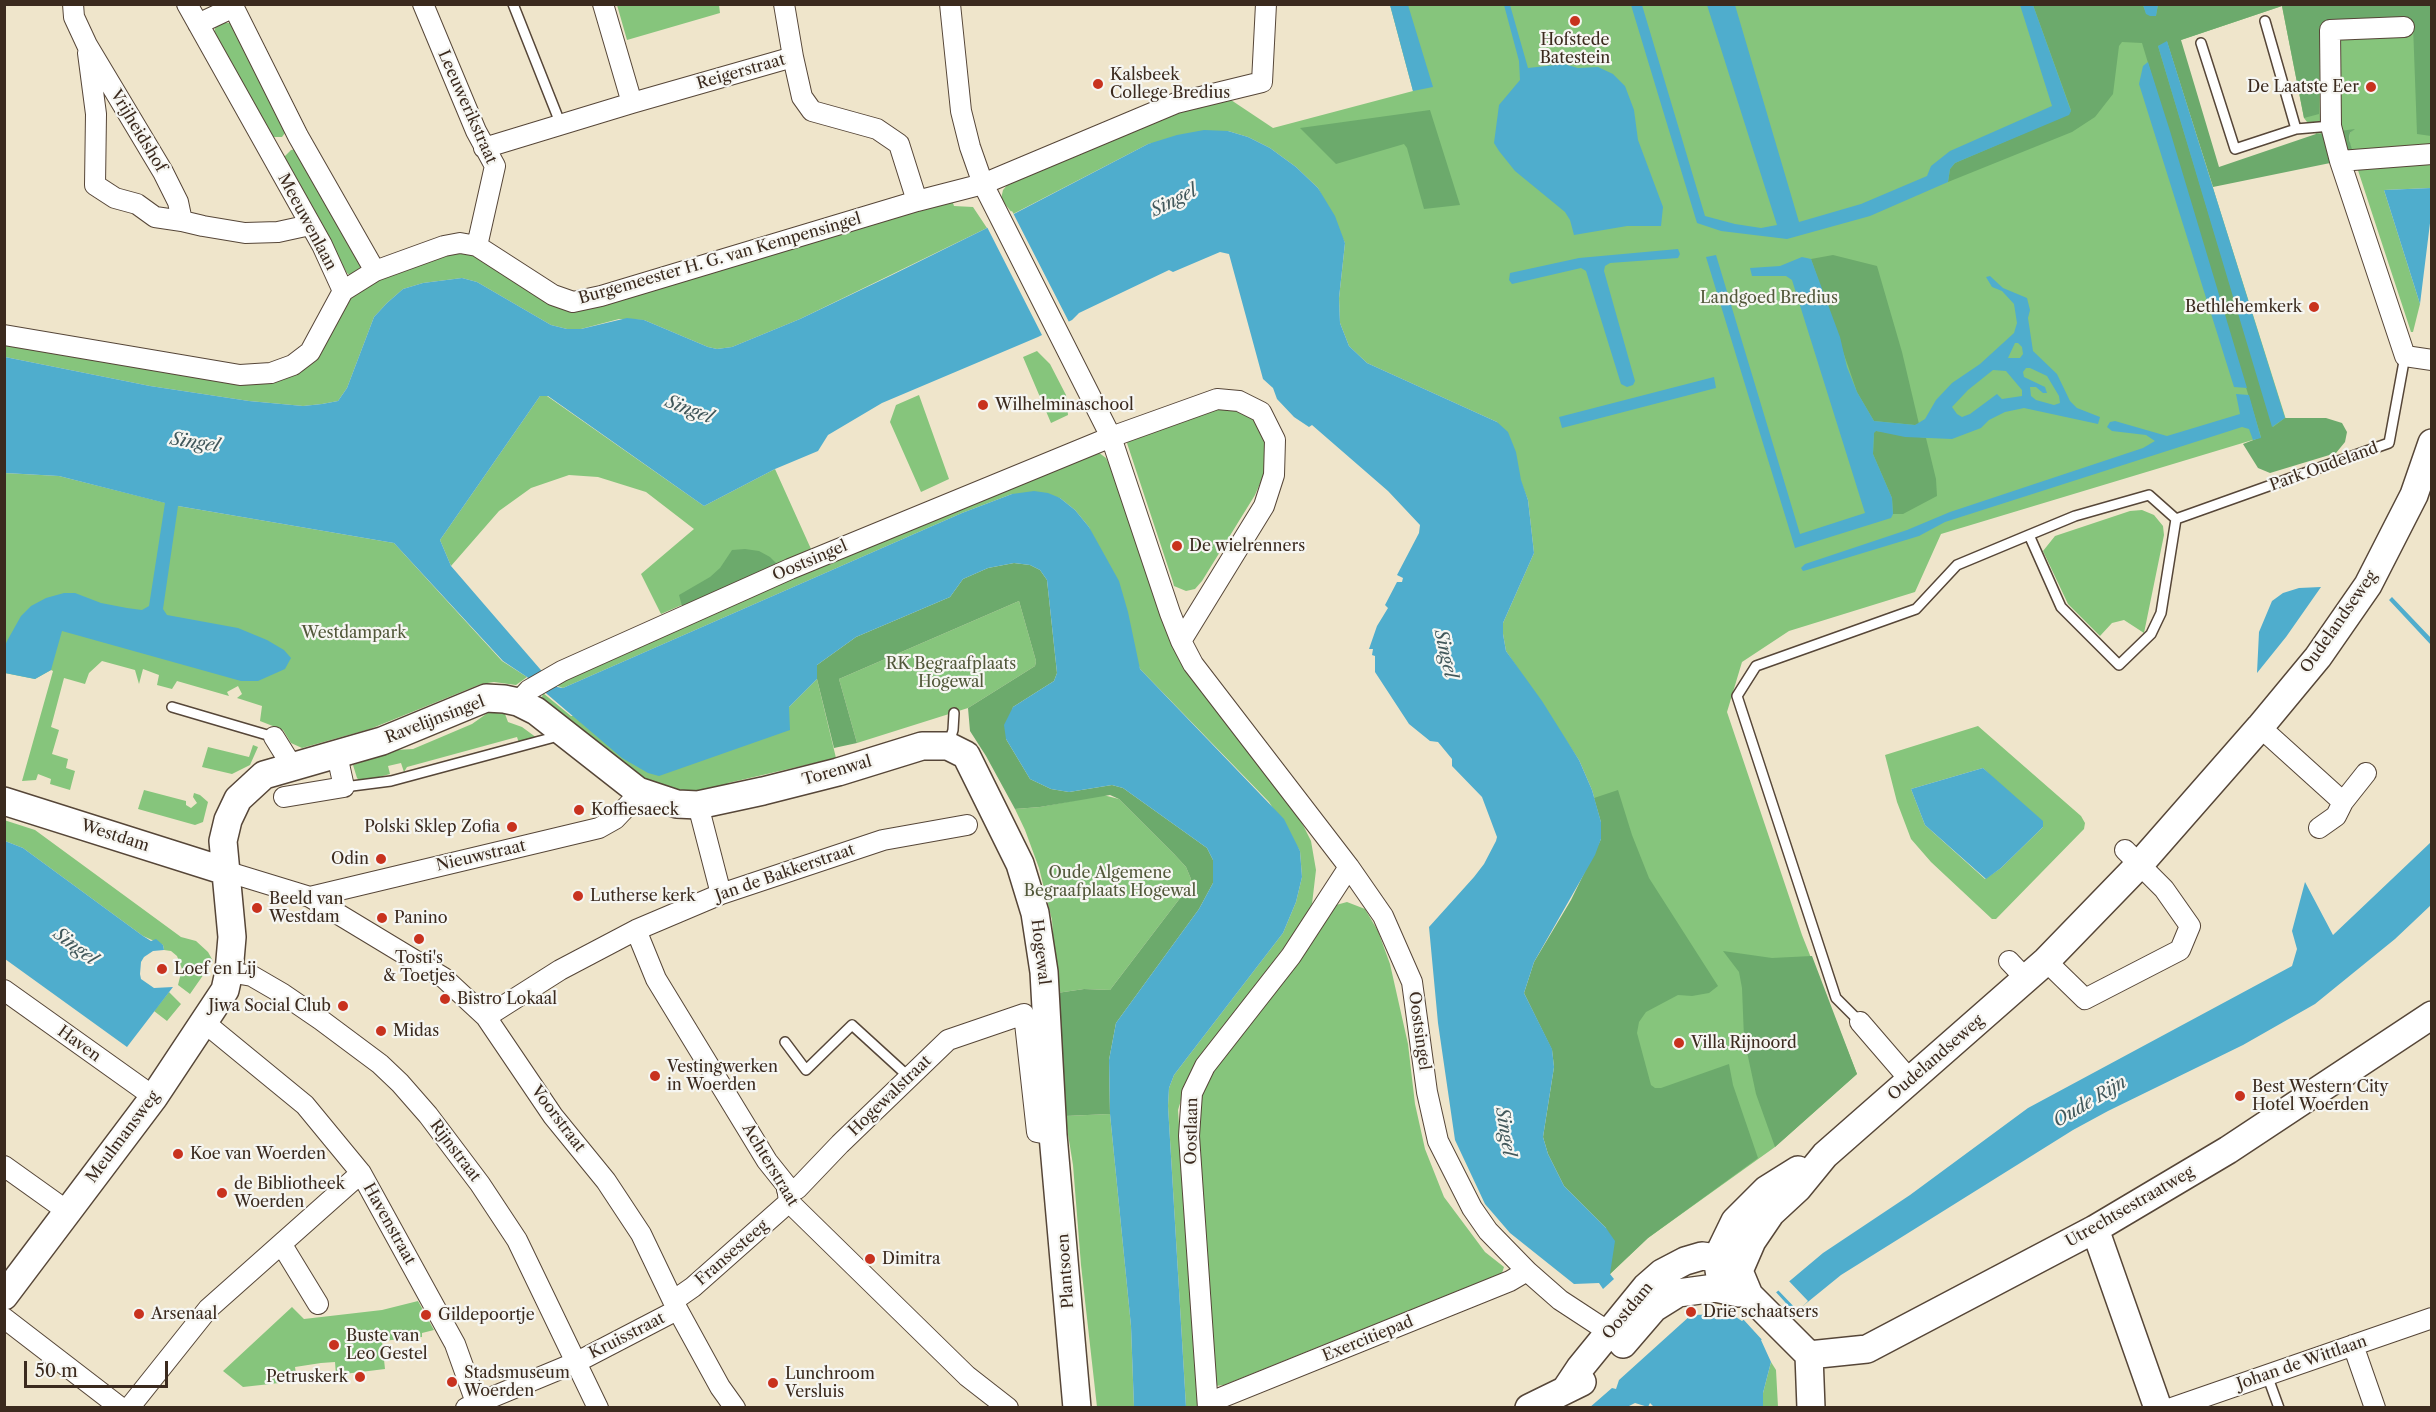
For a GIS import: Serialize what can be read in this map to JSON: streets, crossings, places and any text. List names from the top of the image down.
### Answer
{
  "streets": {
    "street": [
      "Reigerstraat",
      "Leeuwerikstraat",
      "Vrijheidshof",
      "Meeuwenlaan",
      "Burgemeester H. G. van Kempensingel",
      "Oostsingel",
      "Oudelandseweg",
      "Ravelijnsingel",
      "Torenwal",
      "Westdam",
      "Nieuwstraat",
      "Jan de Bakkerstraat",
      "Hogewal",
      "Haven",
      "Hogewalstraat",
      "Voorstraat",
      "Oostlaan",
      "Meulmansweg",
      "Rijnstraat",
      "Achterstraat",
      "Utrechtsestraatweg",
      "Havenstraat",
      "Fransesteeg",
      "Plantsoen",
      "Oostdam",
      "Kruisstraat",
      "Exercitiepad",
      "Johan de Wittlaan"
    ],
    "lane": ["Park Oudeland"]
  },
  "crossings": [
    ["Reigerstraat", "Leeuwerikstraat"],
    ["Reigerstraat", "Burgemeester H. G. van Kempensingel"],
    ["Leeuwerikstraat", "Burgemeester H. G. van Kempensingel"],
    ["Vrijheidshof", "Meeuwenlaan"],
    ["Burgemeester H. G. van Kempensingel", "Oostsingel"],
    ["Oostsingel", "Ravelijnsingel"],
    ["Oostsingel", "Oostlaan"],
    ["Oostsingel", "Oostdam"],
    ["Oostsingel", "Exercitiepad"],
    ["Oudelandseweg", "Oostdam"],
    ["Ravelijnsingel", "Torenwal"],
    ["Ravelijnsingel", "Westdam"],
    ["Ravelijnsingel", "Nieuwstraat"],
    ["Torenwal", "Nieuwstraat"],
    ["Torenwal", "Hogewal"],
    ["Westdam", "Nieuwstraat"],
    ["Westdam", "Voorstraat"],
    ["Nieuwstraat", "Voorstraat"],
    ["Jan de Bakkerstraat", "Voorstraat"],
    ["Jan de Bakkerstraat", "Achterstraat"],
    ["Hogewal", "Plantsoen"],
    ["Haven", "Meulmansweg"],
    ["Hogewalstraat", "Achterstraat"],
    ["Hogewalstraat", "Fransesteeg"],
    ["Hogewalstraat", "Plantsoen"],
    ["Voorstraat", "Fransesteeg"],
    ["Voorstraat", "Kruisstraat"],
    ["Oostlaan", "Exercitiepad"],
    ["Meulmansweg", "Rijnstraat"],
    ["Meulmansweg", "Havenstraat"],
    ["Rijnstraat", "Kruisstraat"],
    ["Achterstraat", "Fransesteeg"],
    ["Havenstraat", "Kruisstraat"],
    ["Fransesteeg", "Kruisstraat"]
  ],
  "water": ["Singel", "Oude Rijn"],
  "parks": [
    "Landgoed Bredius",
    "Westdampark",
    "RK Begraafplaats Hogewal",
    "Oude Algemene Begraafplaats Hogewal"
  ],
  "places": [
    "Hofstede Batestein",
    "Kalsbeek College Bredius",
    "De Laatste Eer",
    "Bethlehemkerk",
    "Wilhelminaschool",
    "De wielrenners",
    "Koffiesaeck",
    "Polski Sklep Zofia",
    "Odin",
    "Lutherse kerk",
    "Beeld van Westdam",
    "Panino",
    "Tosti's & Toetjes",
    "Loef en Lij",
    "Bistro Lokaal",
    "Jiwa Social Club",
    "Midas",
    "Villa Rijnoord",
    "Vestingwerken in Woerden",
    "Best Western City Hotel Woerden",
    "Koe van Woerden",
    "de Bibliotheek Woerden",
    "Dimitra",
    "Drie schaatsers",
    "Arsenaal",
    "Gildepoortje",
    "Buste van Leo Gestel",
    "Petruskerk",
    "Stadsmuseum Woerden",
    "Lunchroom Versluis"
  ],
  "scale_bar": "50 m"
}
